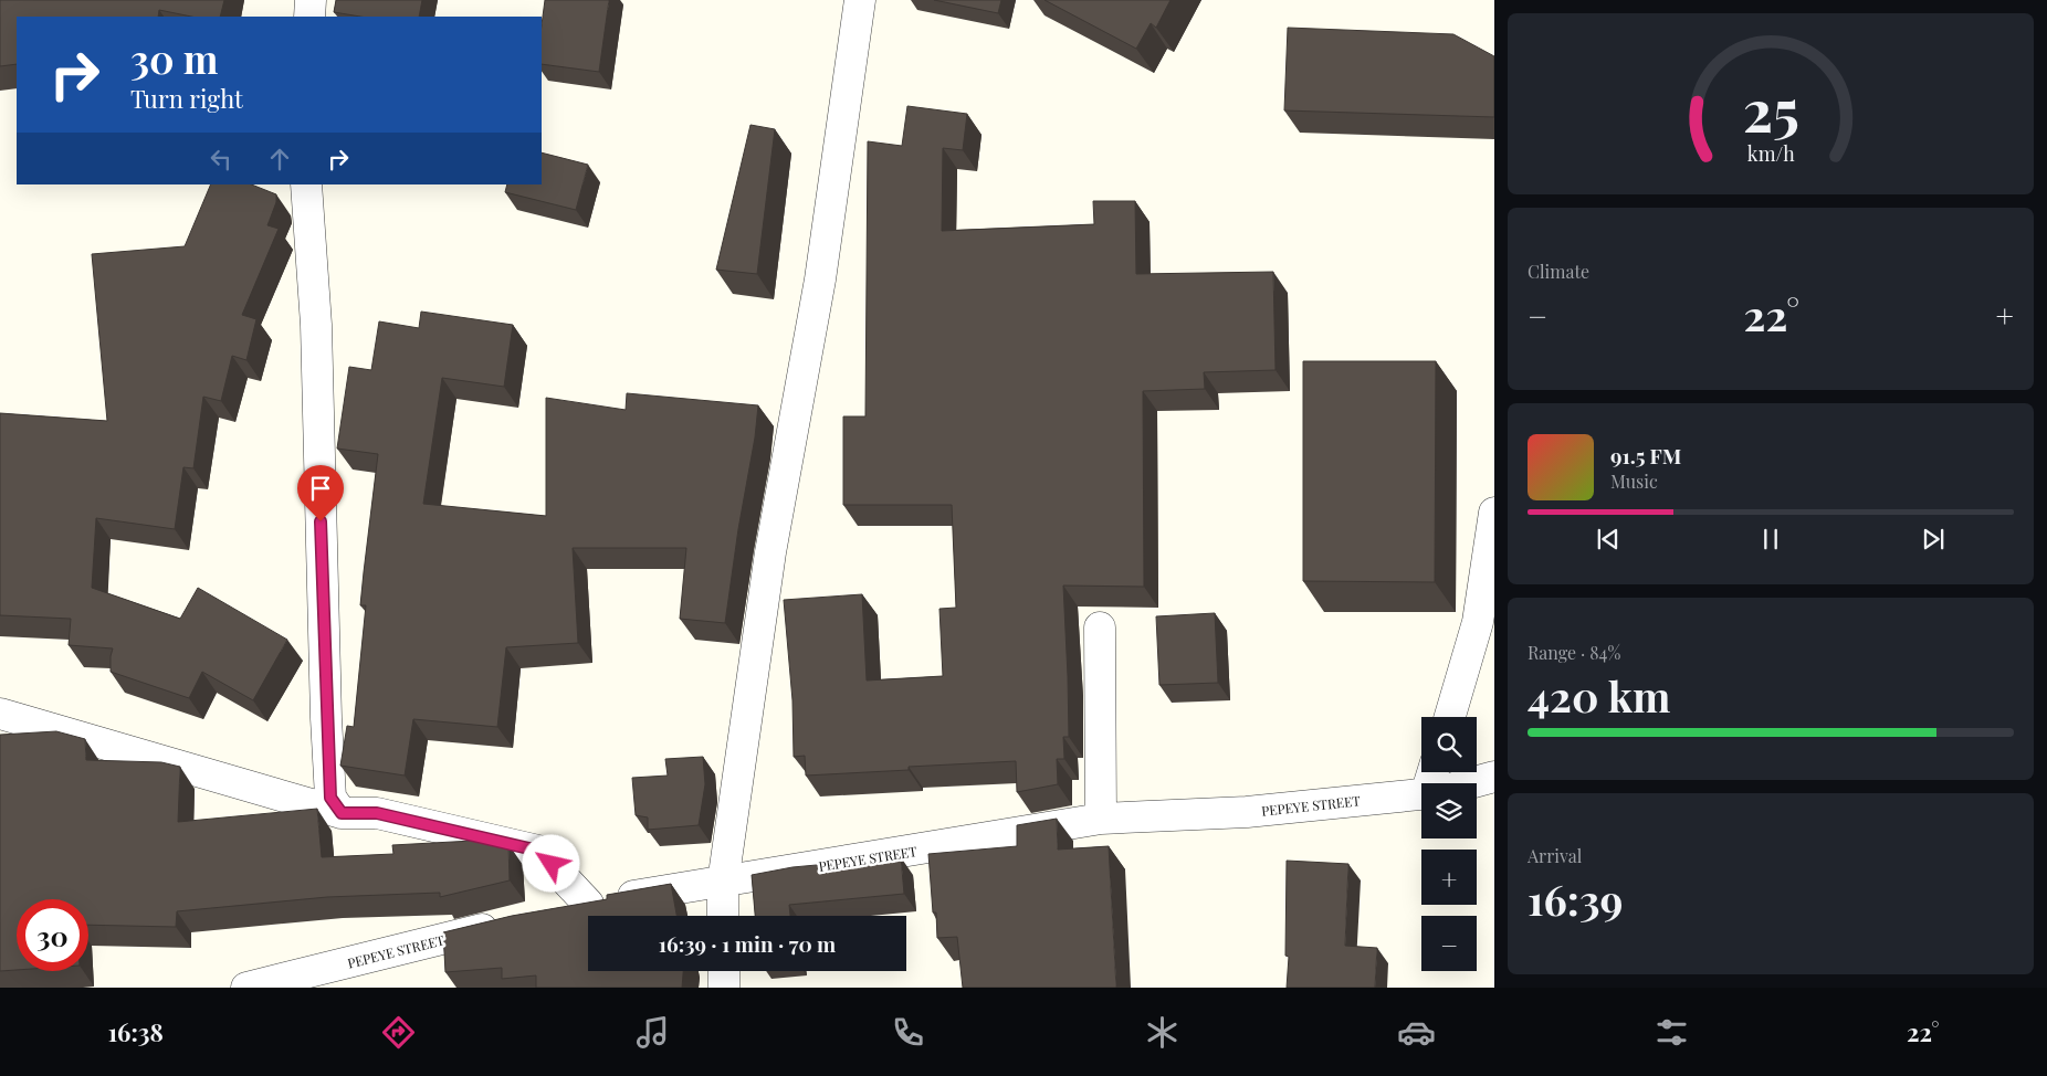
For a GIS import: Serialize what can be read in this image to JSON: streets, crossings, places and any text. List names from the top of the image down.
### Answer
{
  "streets": {
    "street": ["PEPEYE STREET"]
  },
  "page": {
    "turn": ["30 m", "Turn right"],
    "tile": [
      "Climate",
      ["Range · 84%", "420 km"],
      ["Arrival", "16:39"]
    ],
    "heat": ["−", "22°", "+"],
    "song": ["91.5 FM", "Music"],
    "map_buttons": ["+", "−"],
    "limit": "30",
    "trip": "16:39 · 1 min · 70 m",
    "tabs": ["16:38", "22°"],
    "gauge": ["25", "km/h"]
  }
}
